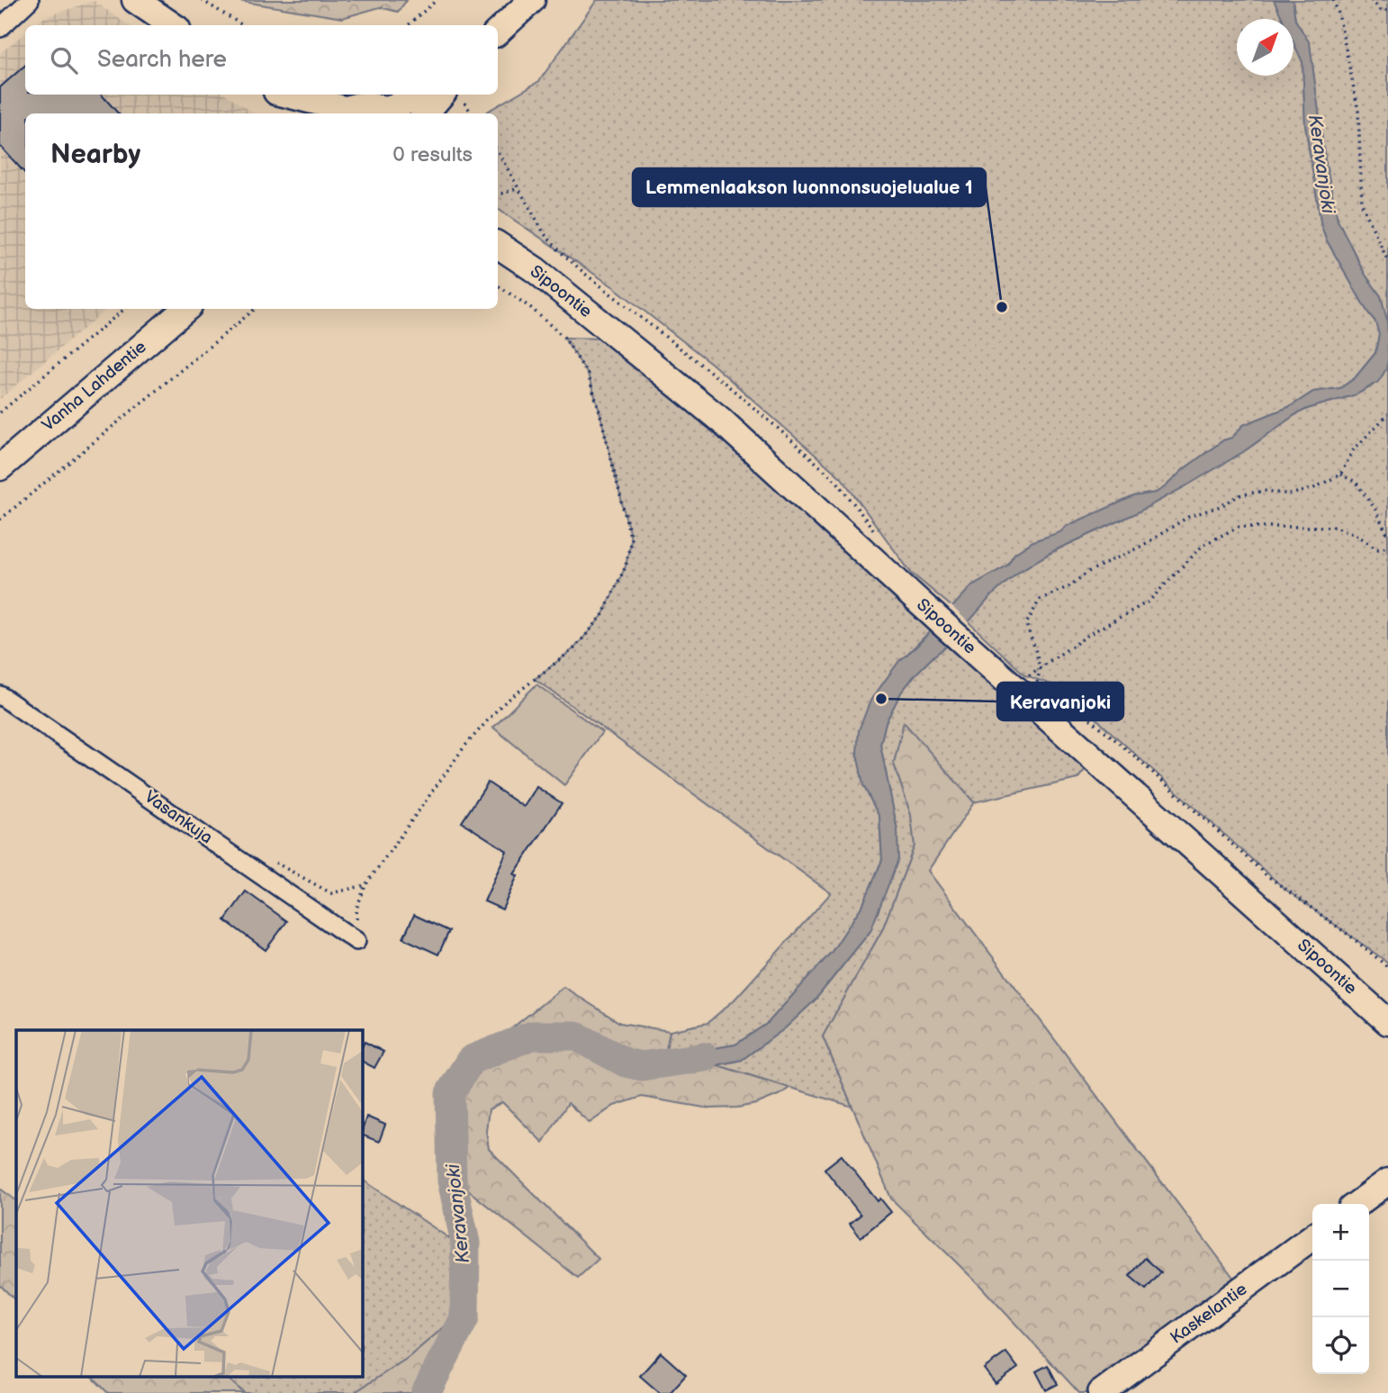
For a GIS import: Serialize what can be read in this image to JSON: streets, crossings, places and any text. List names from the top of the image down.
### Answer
{
  "streets": {
    "main road": ["Sipoontie", "Vanha Lahdentie", "Kaskelantie"],
    "street": ["Vasankuja"]
  },
  "water": ["Keravanjoki"],
  "places": ["Lemmenlaakson luonnonsuojelualue 1", "Keravanjoki"],
  "north": "top right",
  "page": {
    "search": "Search here",
    "heading": ["Nearby", "0 results"],
    "map_buttons": ["+", "−"]
  }
}
